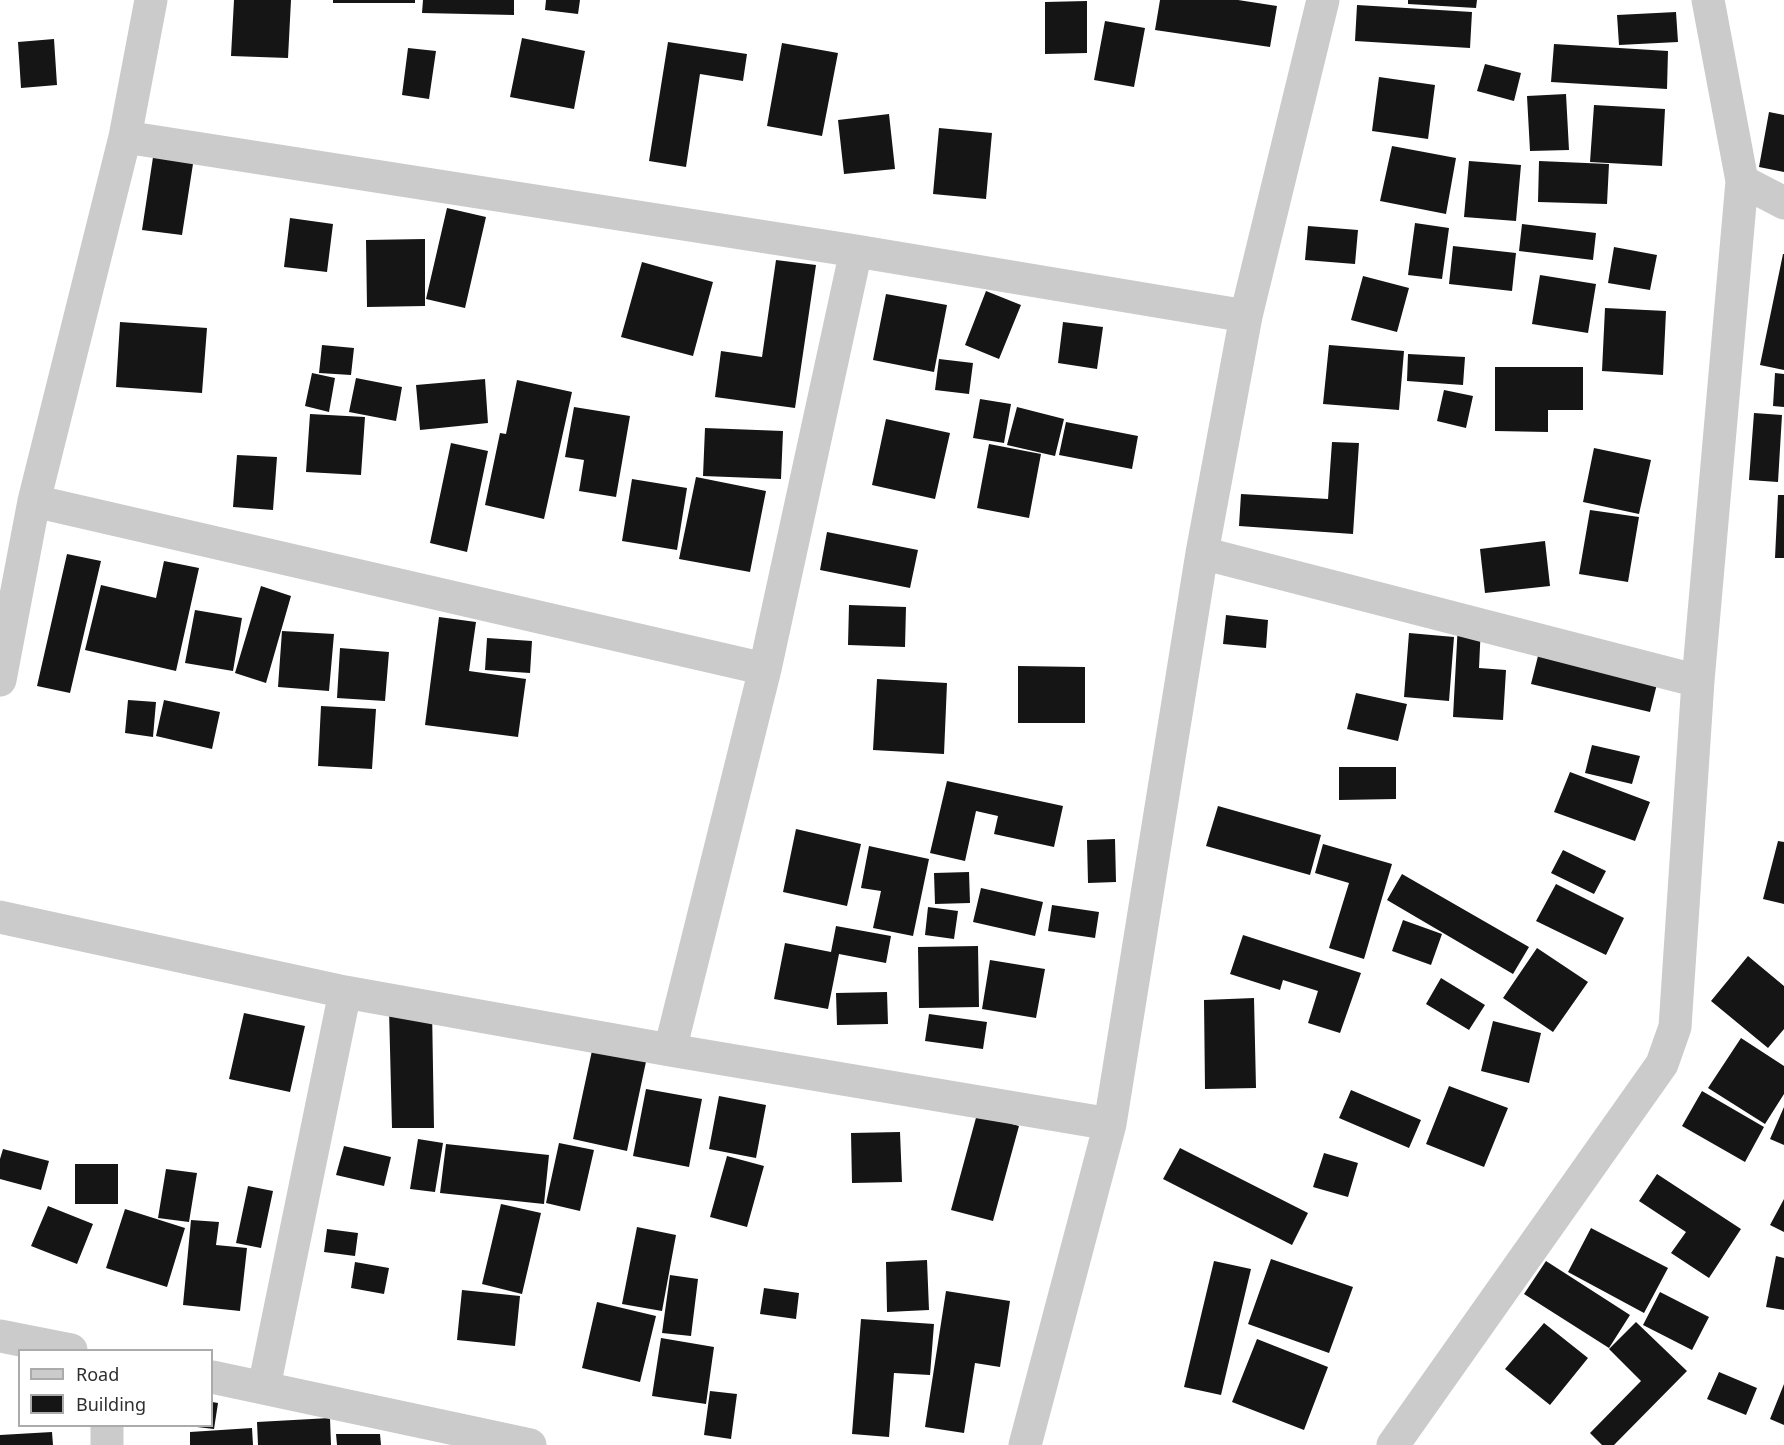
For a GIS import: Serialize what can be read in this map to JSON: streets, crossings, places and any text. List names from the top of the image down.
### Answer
{
  "legend": ["Road", "Building"]
}
